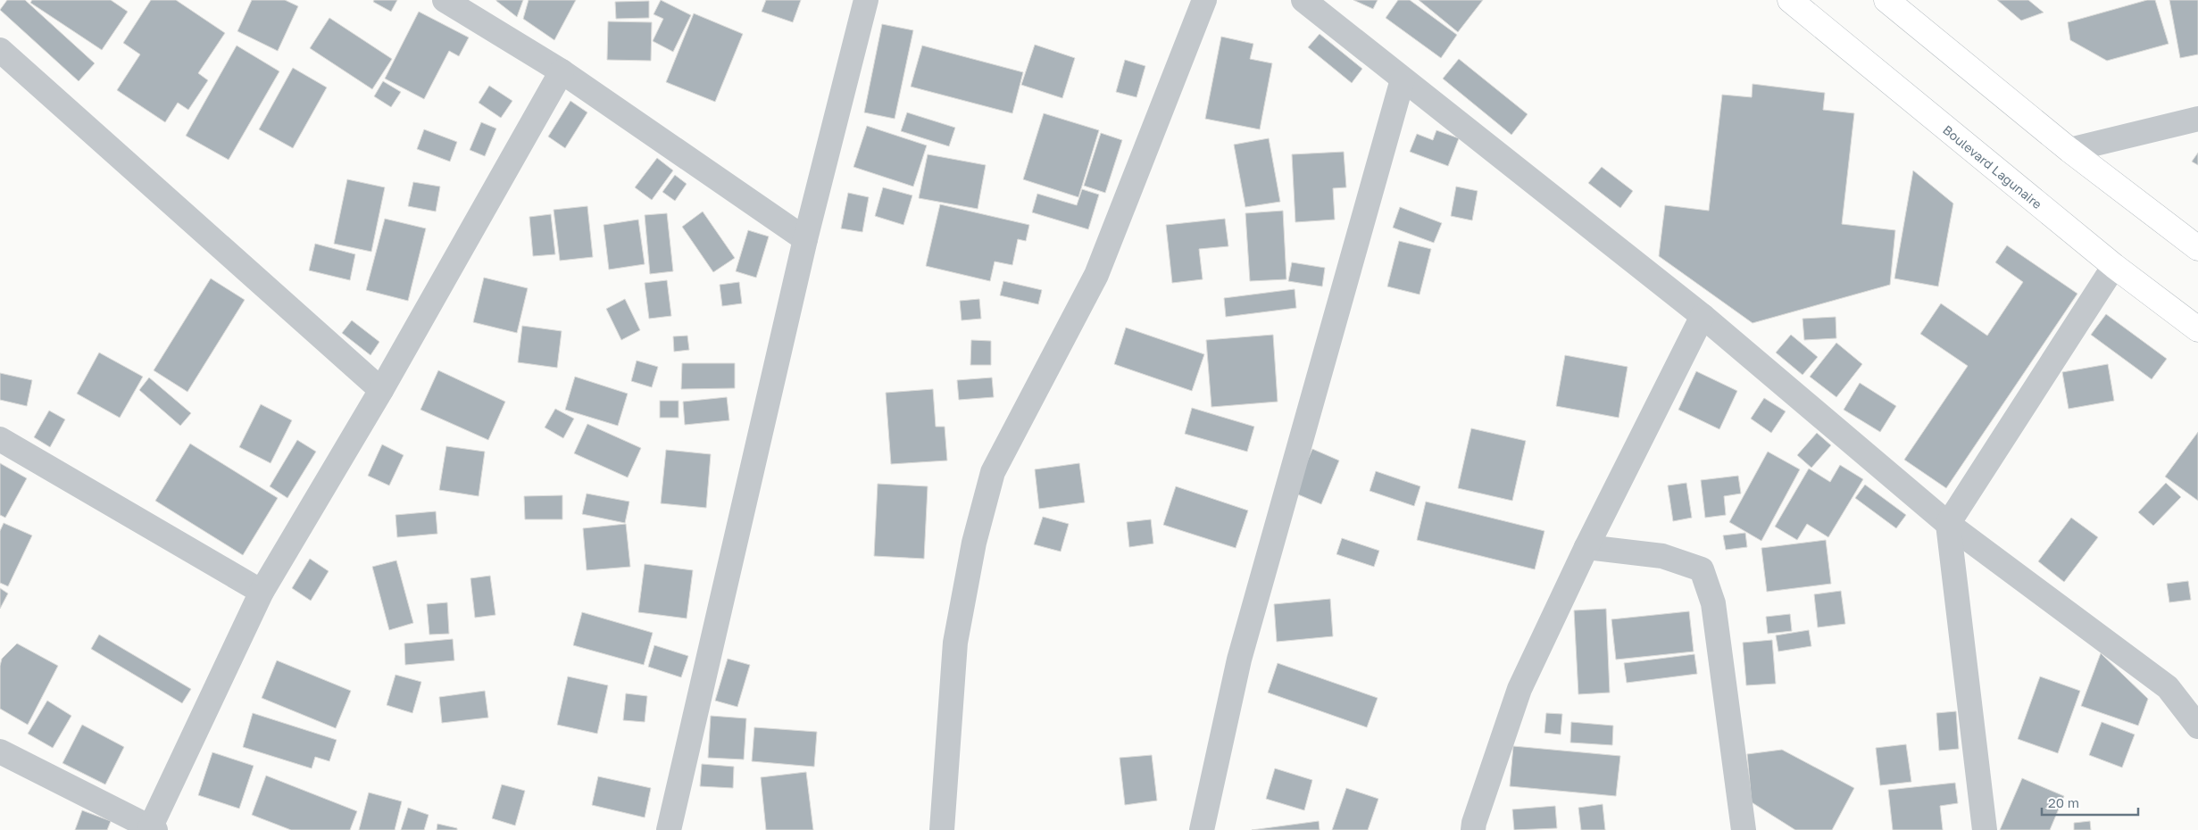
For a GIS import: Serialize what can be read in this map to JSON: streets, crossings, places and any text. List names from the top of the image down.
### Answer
{
  "streets": {
    "main road": ["Boulevard Lagunaire"]
  },
  "scale_bar": "20 m"
}
